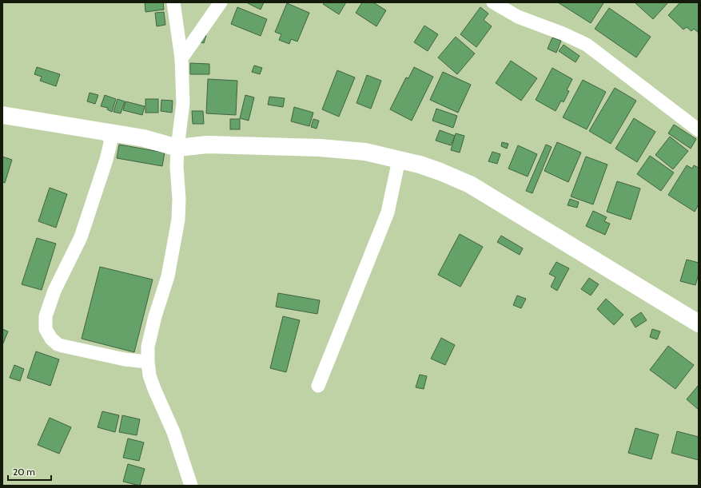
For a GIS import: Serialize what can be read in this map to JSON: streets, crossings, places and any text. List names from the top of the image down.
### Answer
{
  "scale_bar": "20 m"
}
